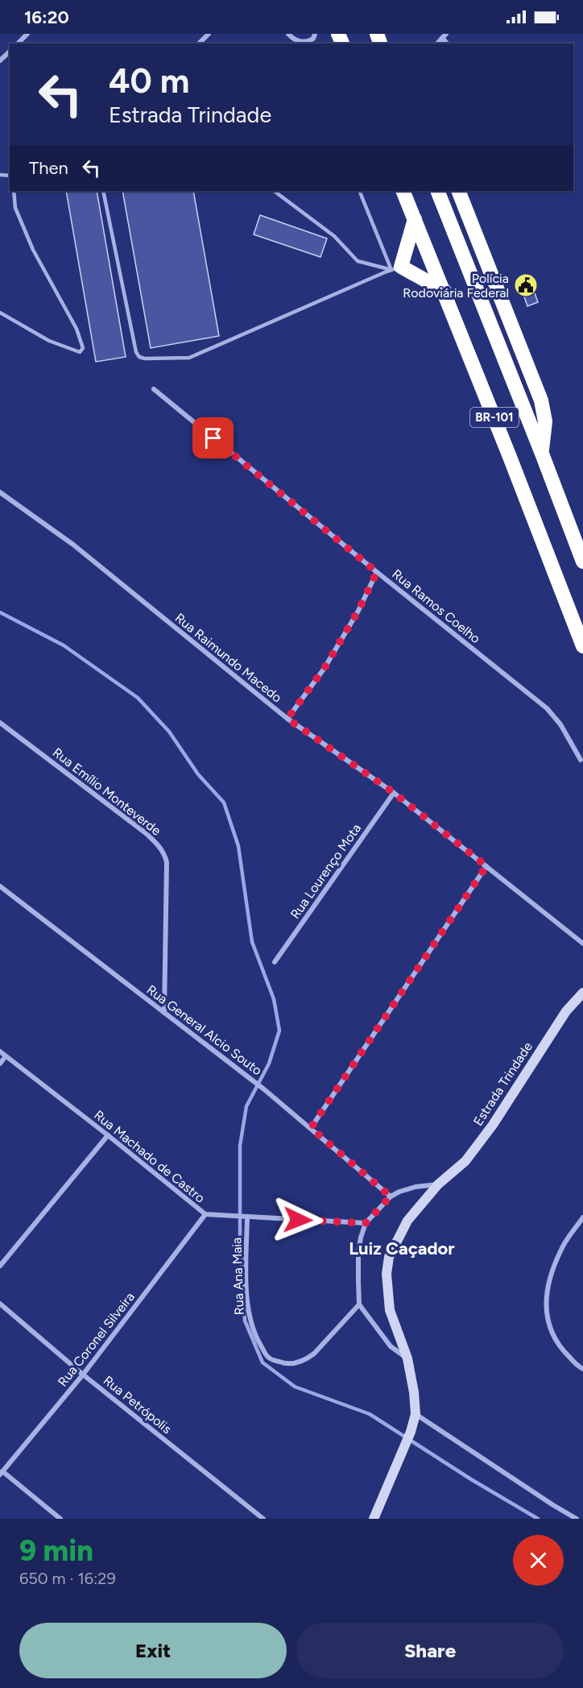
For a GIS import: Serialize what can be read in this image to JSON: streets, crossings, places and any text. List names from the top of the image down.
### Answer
{
  "streets": {
    "highway": ["BR-101"],
    "street": [
      "Rua Ramos Coelho",
      "Rua Raimundo Macedo",
      "Rua Emílio Monteverde",
      "Rua Lourenço Mota",
      "Rua General Alcio Souto",
      "Estrada Trindade",
      "Rua Machado de Castro",
      "Rua Ana Maia",
      "Rua Coronel Silveira",
      "Rua Petrópolis"
    ]
  },
  "crossings": [
    ["Rua Raimundo Macedo", "Rua Lourenço Mota"],
    ["Rua Emílio Monteverde", "Rua General Alcio Souto"],
    ["Rua Machado de Castro", "Rua Ana Maia"],
    ["Rua Machado de Castro", "Rua Coronel Silveira"],
    ["Rua Coronel Silveira", "Rua Petrópolis"]
  ],
  "districts": ["Luiz Caçador"],
  "places": {
    "public building": ["Polícia Rodoviária Federal"]
  },
  "page": {
    "status": "16:20",
    "turn": ["40 m", "Estrada Trindade"],
    "then": "Then",
    "heading": ["9 min", "650 m · 16:29"],
    "buttons": ["Exit", "Share"]
  }
}
